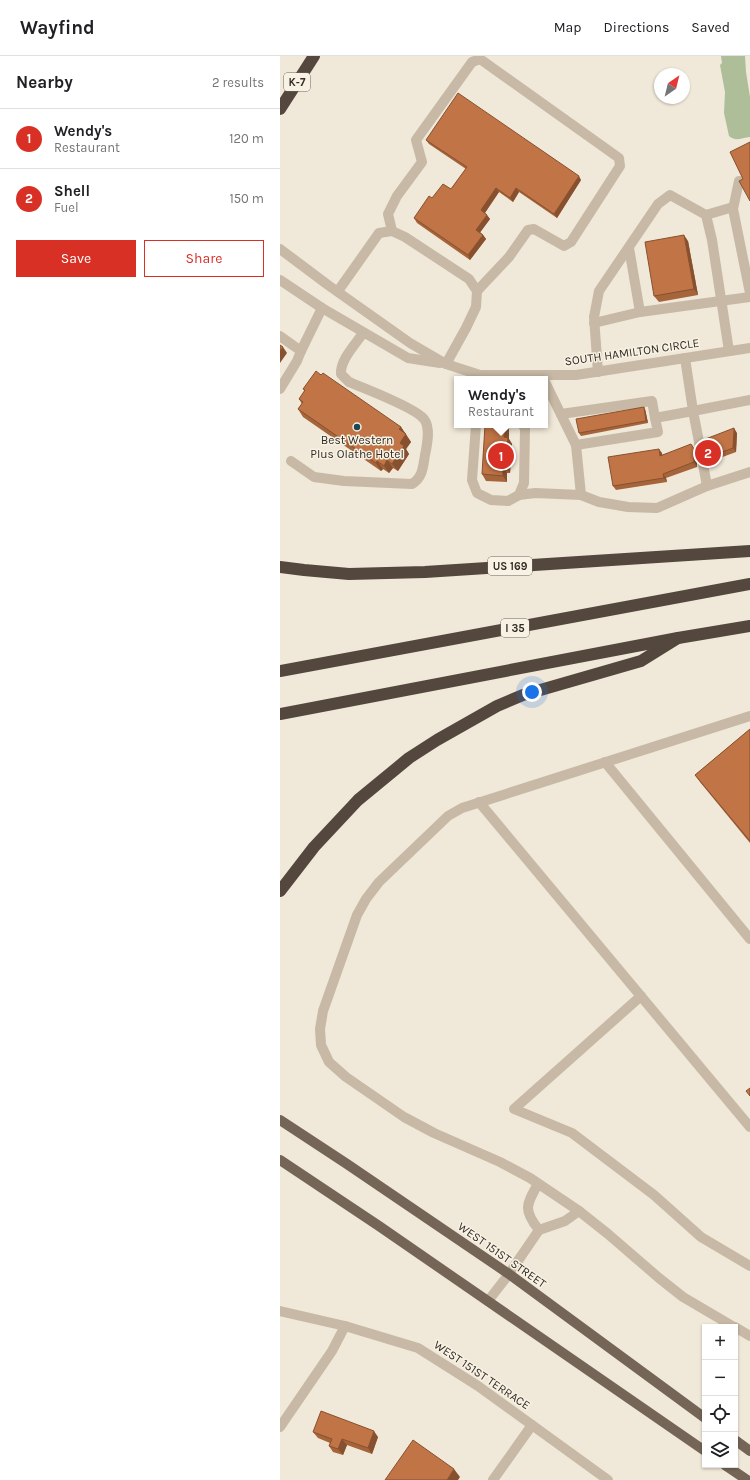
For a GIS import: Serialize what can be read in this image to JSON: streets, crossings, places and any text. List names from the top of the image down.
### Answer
{
  "streets": {
    "highway": ["K-7", "US 169", "I 35"],
    "main road": ["WEST 151ST STREET"],
    "street": ["SOUTH HAMILTON CIRCLE", "WEST 151ST TERRACE"]
  },
  "places": ["Best Western Plus Olathe Hotel"],
  "north": "top right",
  "page": {
    "header": "Wayfind",
    "nav": ["Map", "Directions", "Saved"],
    "heading": ["Nearby", "2 results"],
    "list": [
      {
        "mark": "1",
        "name": "Wendy's",
        "note": "Restaurant",
        "value": "120 m"
      },
      {
        "mark": "2",
        "name": "Shell",
        "note": "Fuel",
        "value": "150 m"
      }
    ],
    "buttons": ["Save", "Share"],
    "popup": ["Wendy's", "Restaurant"],
    "pins": ["2", "1"],
    "map_buttons": ["+", "−"]
  }
}
